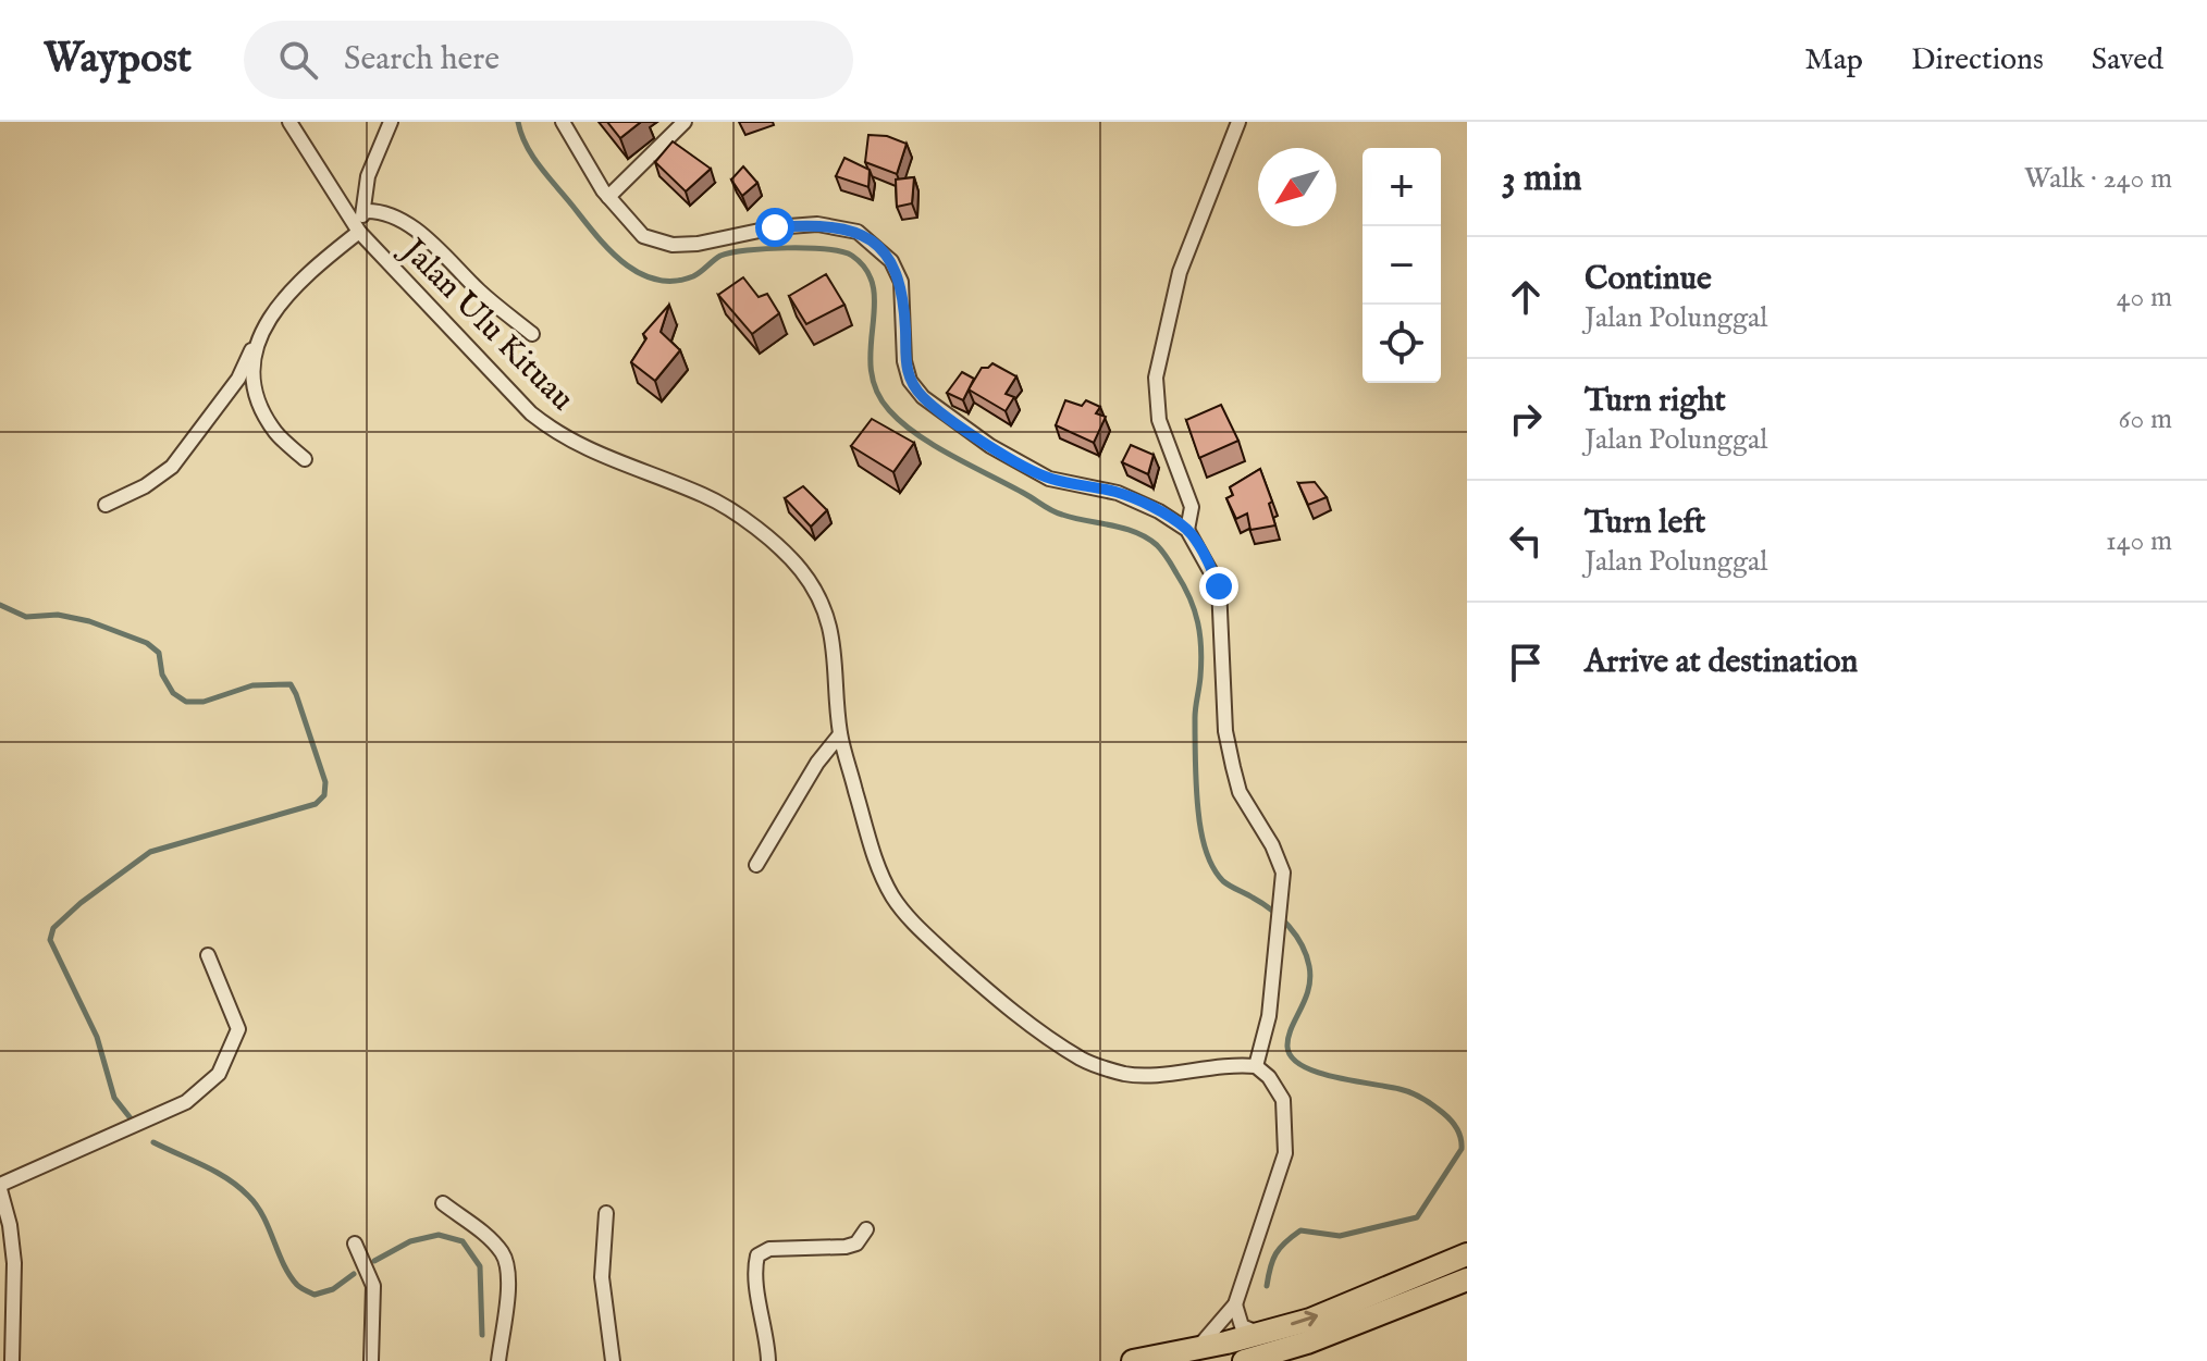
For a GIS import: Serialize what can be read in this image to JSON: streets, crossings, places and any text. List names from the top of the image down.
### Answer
{
  "streets": {
    "street": ["Jalan Ulu Kituau"]
  },
  "north": "bottom left",
  "page": {
    "header": "Waypost",
    "search": "Search here",
    "nav": ["Map", "Directions", "Saved"],
    "heading": ["3 min", "Walk · 240 m"],
    "map_buttons": ["+", "−"],
    "list": [
      ["Continue", "Jalan Polunggal", "40 m"],
      ["Turn right", "Jalan Polunggal", "60 m"],
      ["Turn left", "Jalan Polunggal", "140 m"],
      "Arrive at destination"
    ]
  }
}
